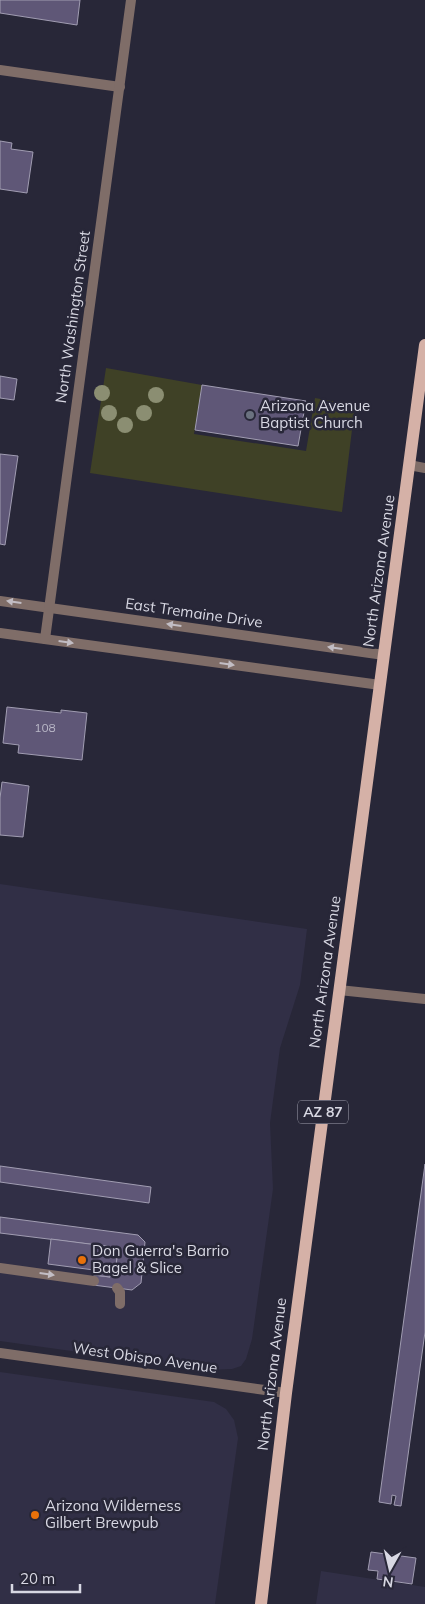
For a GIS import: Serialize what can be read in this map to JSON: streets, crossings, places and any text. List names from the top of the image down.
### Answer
{
  "streets": {
    "main road": ["North Arizona Avenue", "AZ 87"],
    "street": ["North Washington Street", "East Tremaine Drive", "West Obispo Avenue"]
  },
  "crossings": [
    ["North Washington Street", "East Tremaine Drive"],
    ["North Arizona Avenue", "East Tremaine Drive"],
    ["North Arizona Avenue", "West Obispo Avenue"]
  ],
  "places": ["Arizona Avenue Baptist Church", "Don Guerra's Barrio Bagel & Slice", "Arizona Wilderness Gilbert Brewpub"],
  "house_numbers": ["108"],
  "scale_bar": "20 m",
  "north": "bottom"
}
